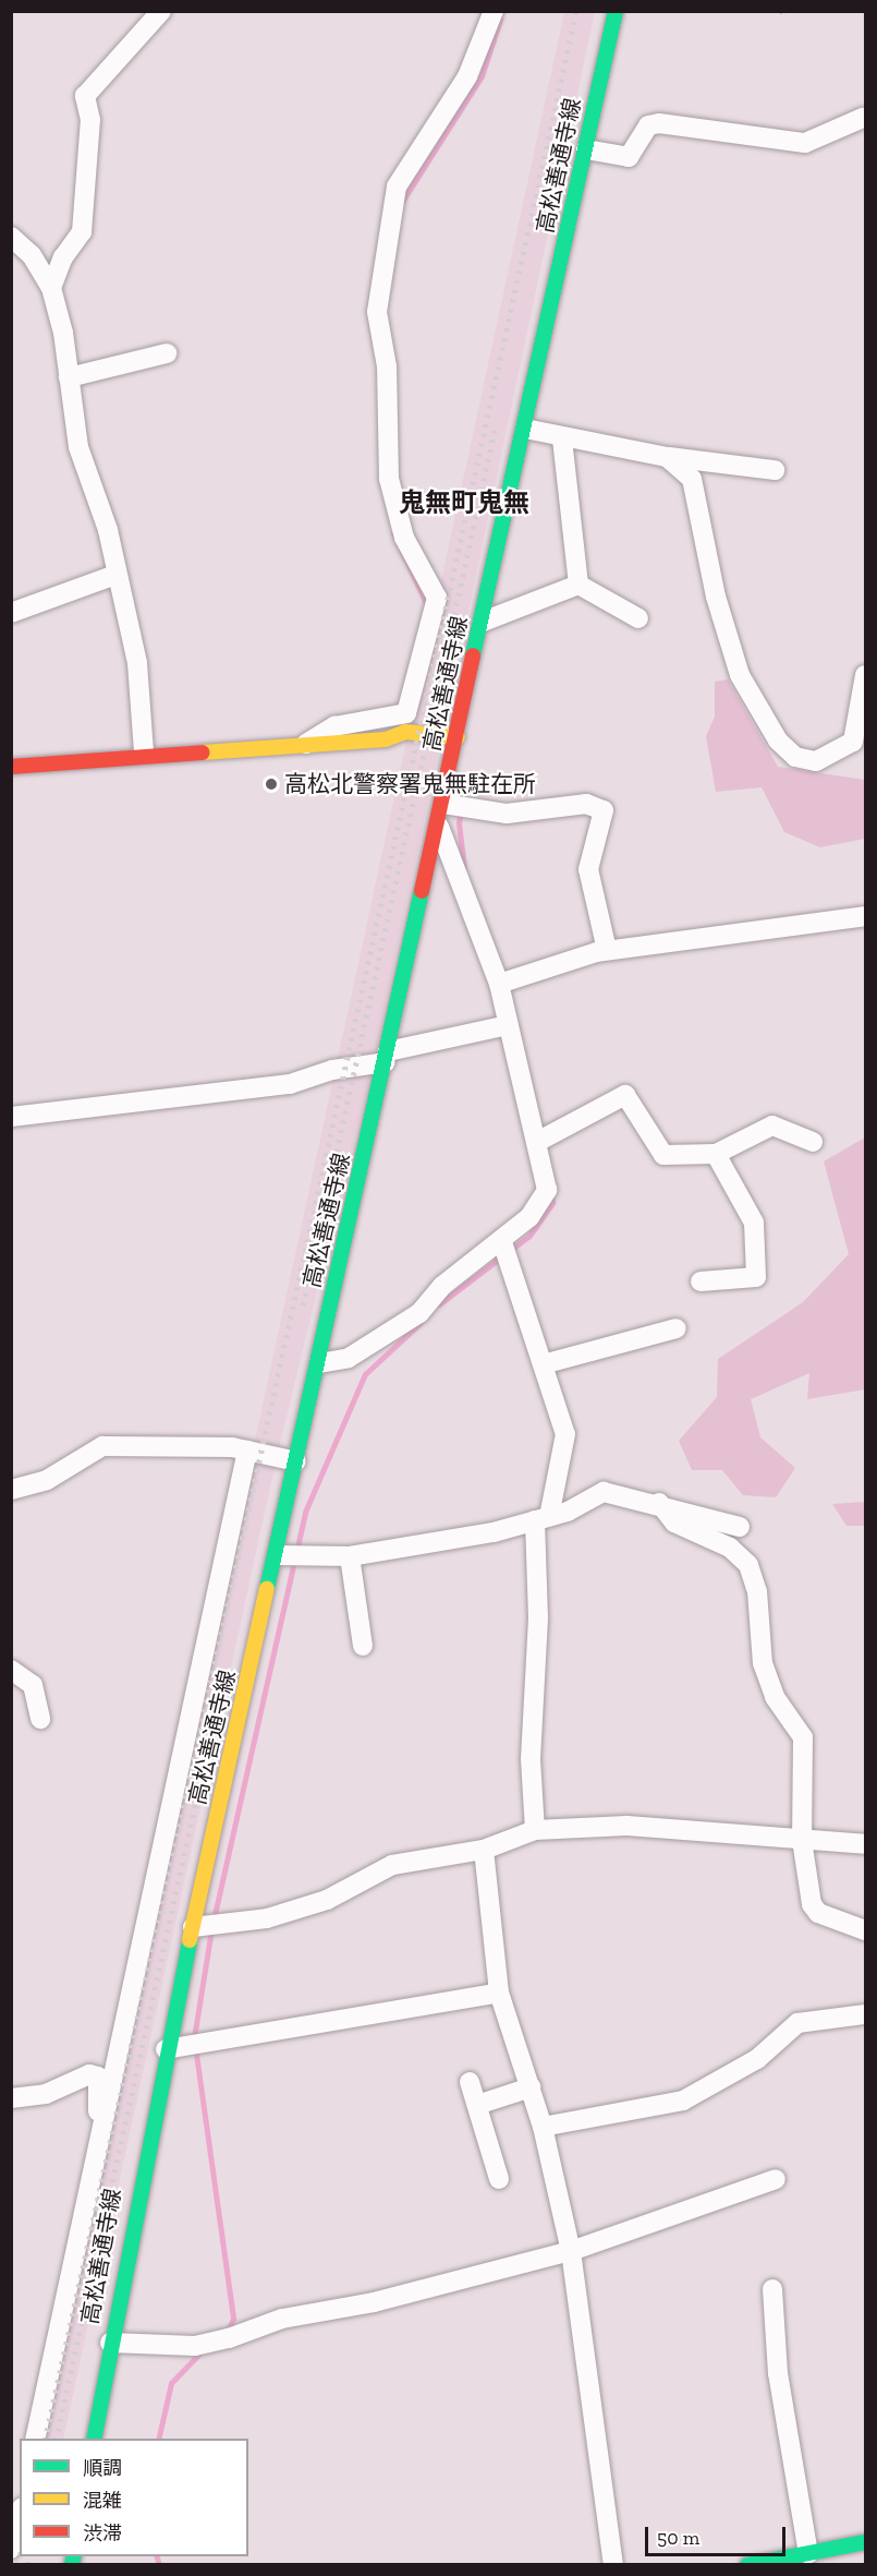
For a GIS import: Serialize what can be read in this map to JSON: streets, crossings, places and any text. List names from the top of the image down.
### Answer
{
  "streets": {
    "main road": ["高松善通寺線"]
  },
  "districts": ["鬼無町鬼無"],
  "places": ["高松北警察署鬼無駐在所"],
  "legend": ["順調", "混雑", "渋滞"],
  "scale_bar": "50 m"
}
